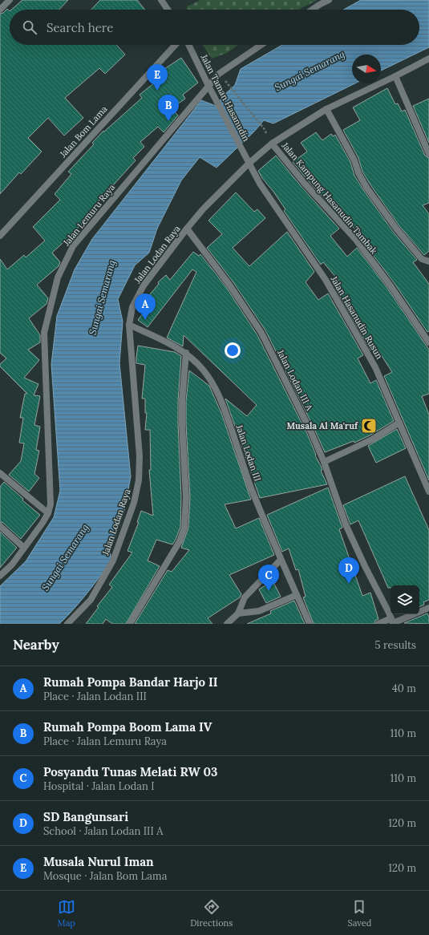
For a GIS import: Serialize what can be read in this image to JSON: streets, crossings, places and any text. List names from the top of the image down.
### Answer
{
  "streets": {
    "street": [
      "Jalan Taman Hasanudin",
      "Jalan Bom Lama",
      "Jalan Kampung Hasanudin Tambak",
      "Jalan Lemuru Raya",
      "Jalan Lodan Raya",
      "Jalan Hasanudin Rusun",
      "Jalan Lodan III A",
      "Jalan Lodan III"
    ]
  },
  "crossings": [
    ["Jalan Taman Hasanudin", "Jalan Lemuru Raya"],
    ["Jalan Taman Hasanudin", "Jalan Lodan Raya"],
    ["Jalan Taman Hasanudin", "Jalan Hasanudin Rusun"],
    ["Jalan Kampung Hasanudin Tambak", "Jalan Lodan Raya"],
    ["Jalan Lodan Raya", "Jalan Hasanudin Rusun"],
    ["Jalan Lodan Raya", "Jalan Lodan III A"],
    ["Jalan Lodan Raya", "Jalan Lodan III"]
  ],
  "water": ["Sungai Semarang"],
  "places": {
    "mosque": ["Musala Al Ma'ruf"]
  },
  "north": "right",
  "page": {
    "search": "Search here",
    "pins": [
      "E",
      "B",
      "A",
      "D",
      "C"
    ],
    "heading": ["Nearby", "5 results"],
    "list": [
      {
        "mark": "A",
        "name": "Rumah Pompa Bandar Harjo II",
        "note": "Place · Jalan Lodan III",
        "value": "40 m"
      },
      {
        "mark": "B",
        "name": "Rumah Pompa Boom Lama IV",
        "note": "Place · Jalan Lemuru Raya",
        "value": "110 m"
      },
      {
        "mark": "C",
        "name": "Posyandu Tunas Melati RW 03",
        "note": "Hospital · Jalan Lodan I",
        "value": "110 m"
      },
      {
        "mark": "D",
        "name": "SD Bangunsari",
        "note": "School · Jalan Lodan III A",
        "value": "120 m"
      },
      {
        "mark": "E",
        "name": "Musala Nurul Iman",
        "note": "Mosque · Jalan Bom Lama",
        "value": "120 m"
      }
    ],
    "nav": ["Map", "Directions", "Saved"]
  }
}
